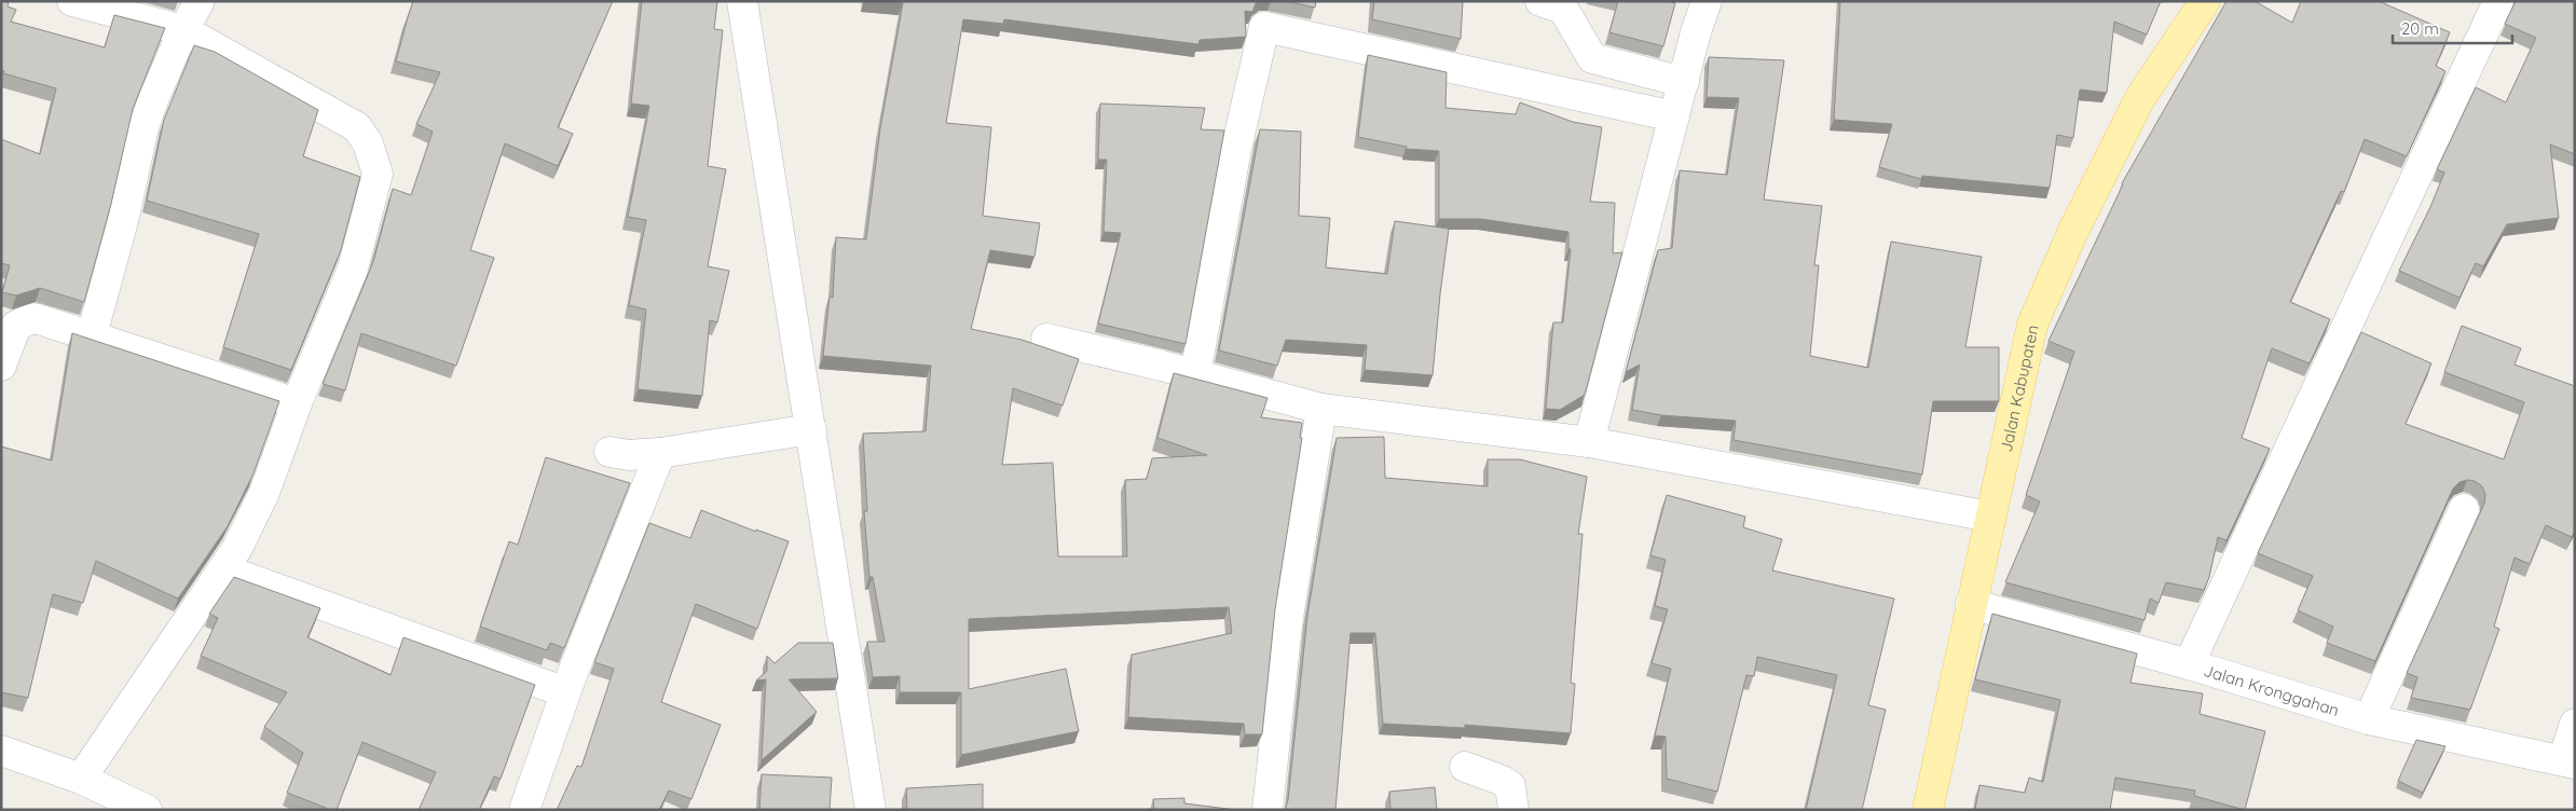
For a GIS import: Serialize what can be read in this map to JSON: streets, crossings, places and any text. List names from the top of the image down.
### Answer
{
  "streets": {
    "main road": ["Jalan Kabupaten"],
    "street": ["Jalan Kronggahan"]
  },
  "crossings": [
    ["Jalan Kabupaten", "Jalan Kronggahan"]
  ],
  "scale_bar": "20 m"
}
